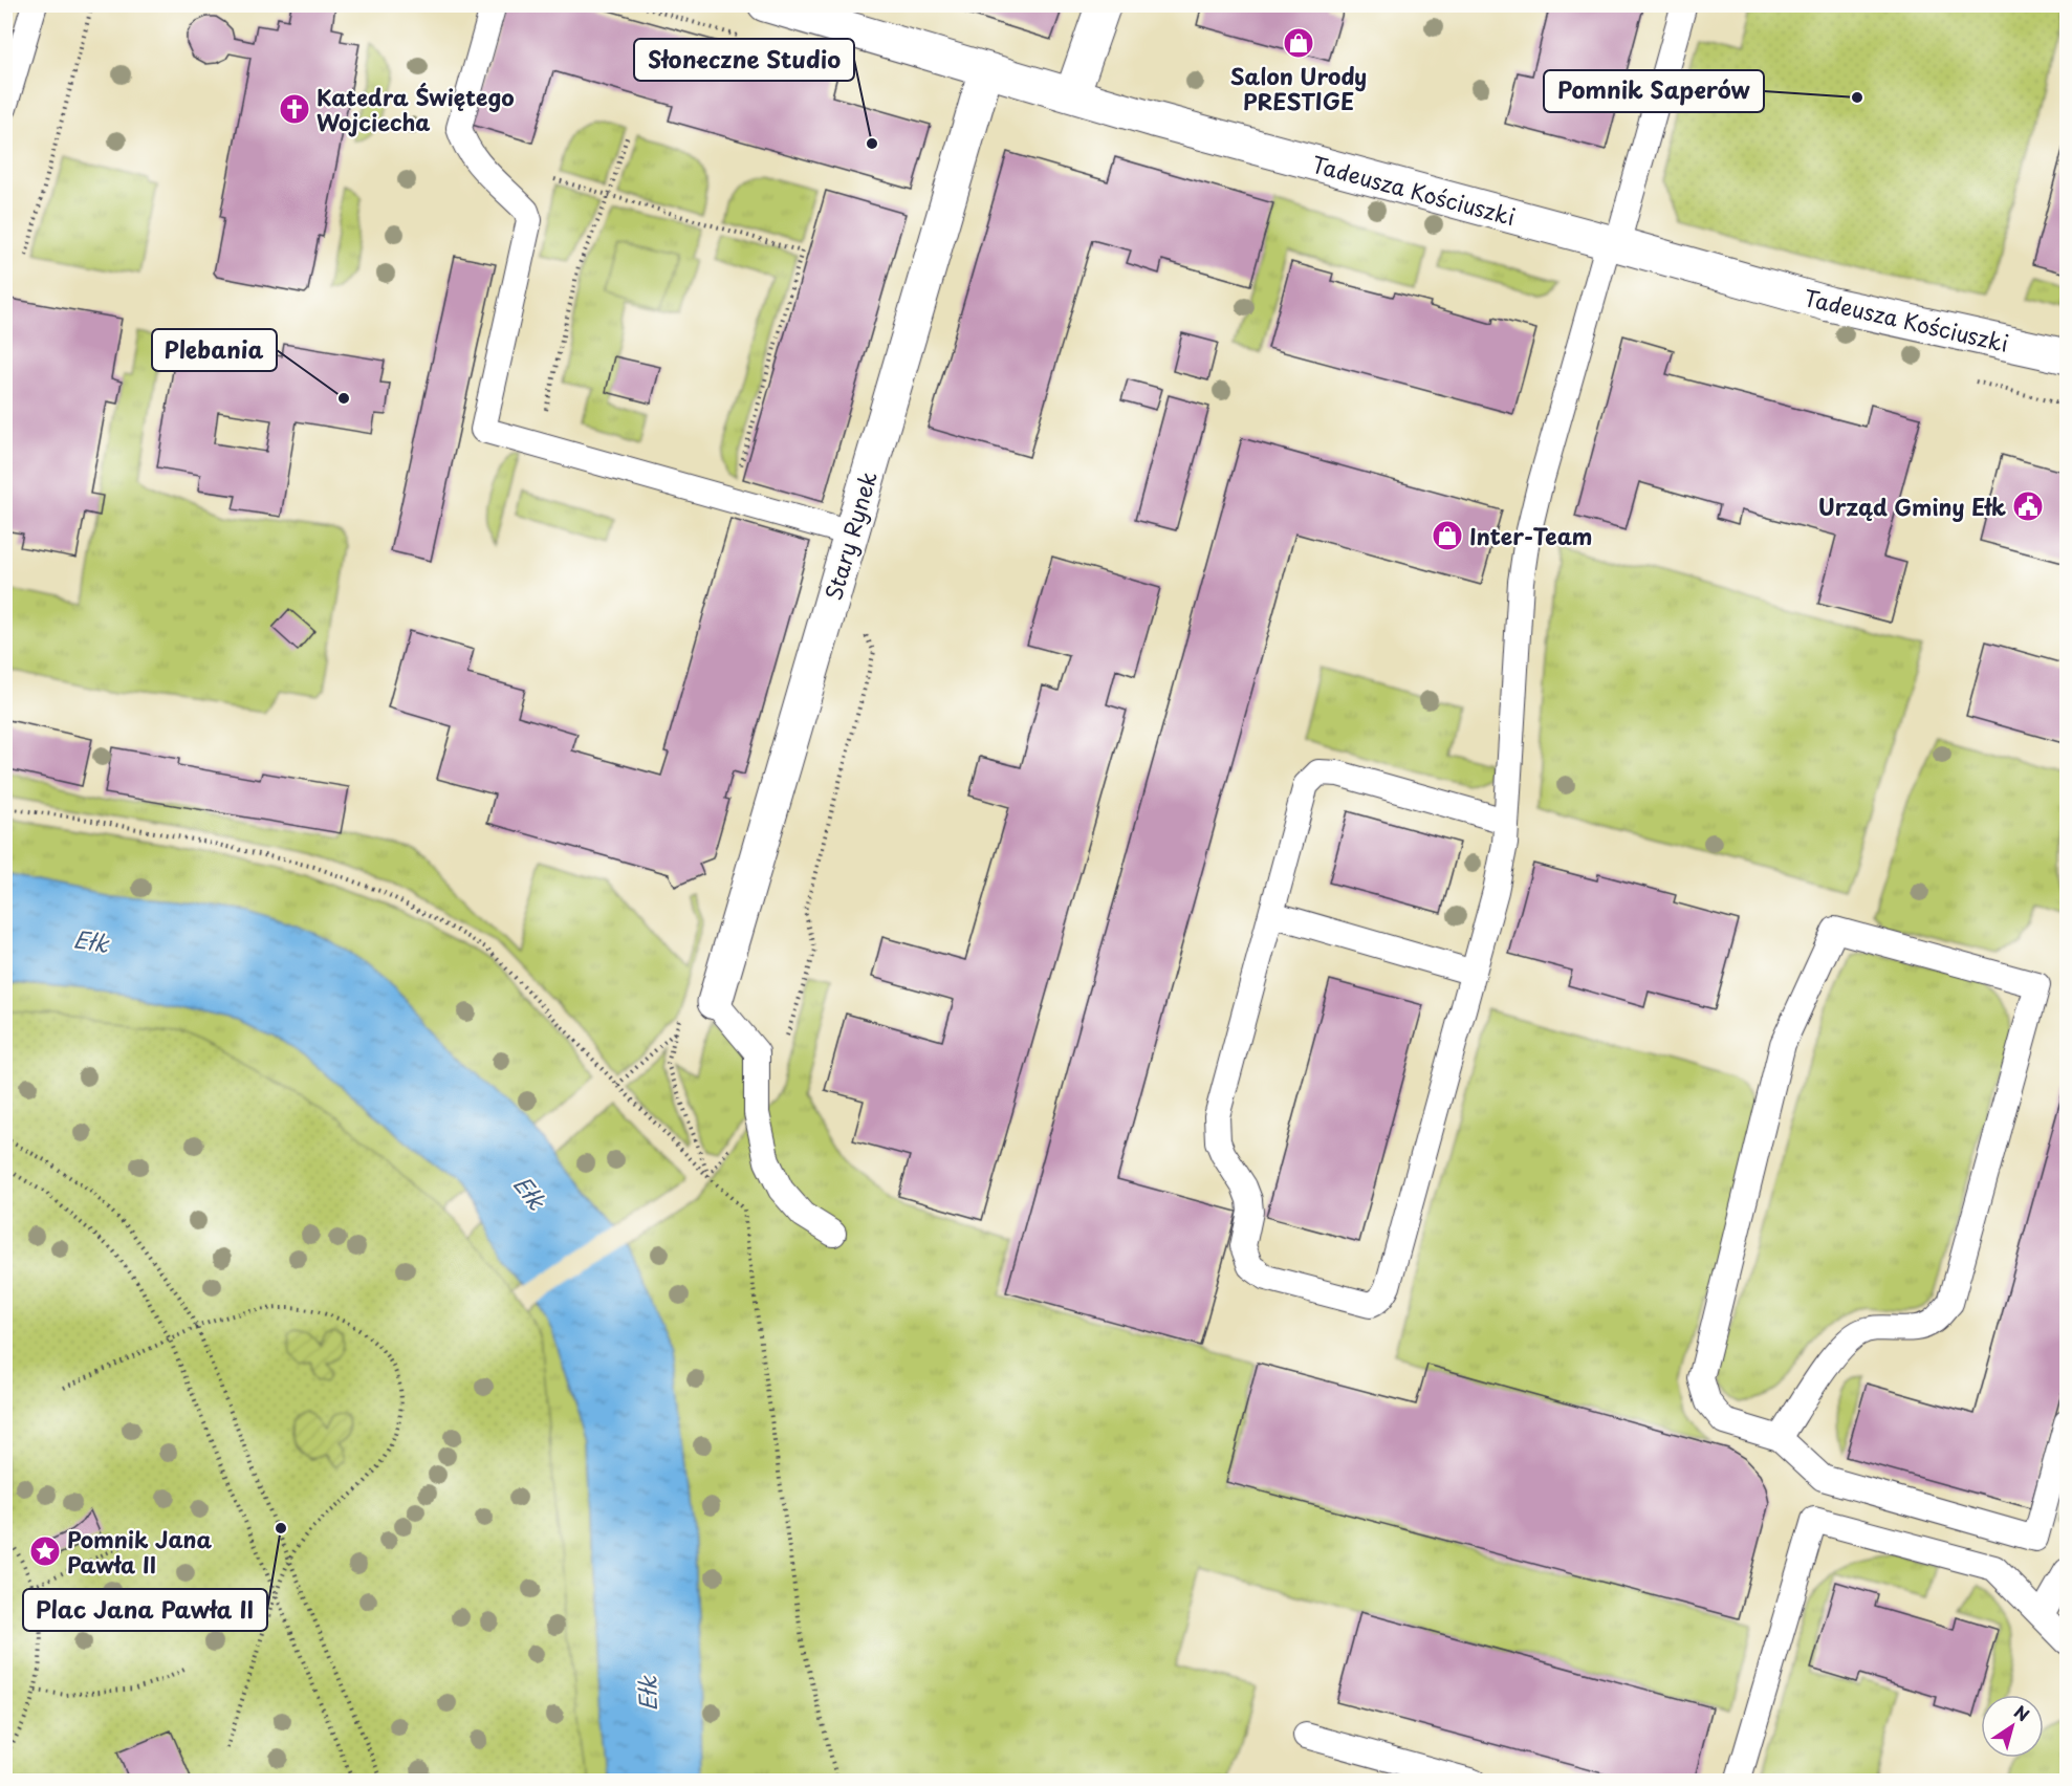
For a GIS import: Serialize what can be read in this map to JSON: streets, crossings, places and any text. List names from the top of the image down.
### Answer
{
  "streets": {
    "street": ["Tadeusza Kościuszki", "Stary Rynek"]
  },
  "crossings": [
    ["Tadeusza Kościuszki", "Stary Rynek"]
  ],
  "water": ["Ełk"],
  "places": {
    "shop": ["Salon Urody PRESTIGE", "Inter-Team"],
    "other": [
      "Pomnik Saperów",
      "Słoneczne Studio",
      "Plebania",
      "Plac Jana Pawła II"
    ],
    "church": ["Katedra Świętego Wojciecha"],
    "public building": ["Urząd Gminy Ełk"],
    "place": ["Pomnik Jana Pawła II"]
  },
  "north": "top right"
}
